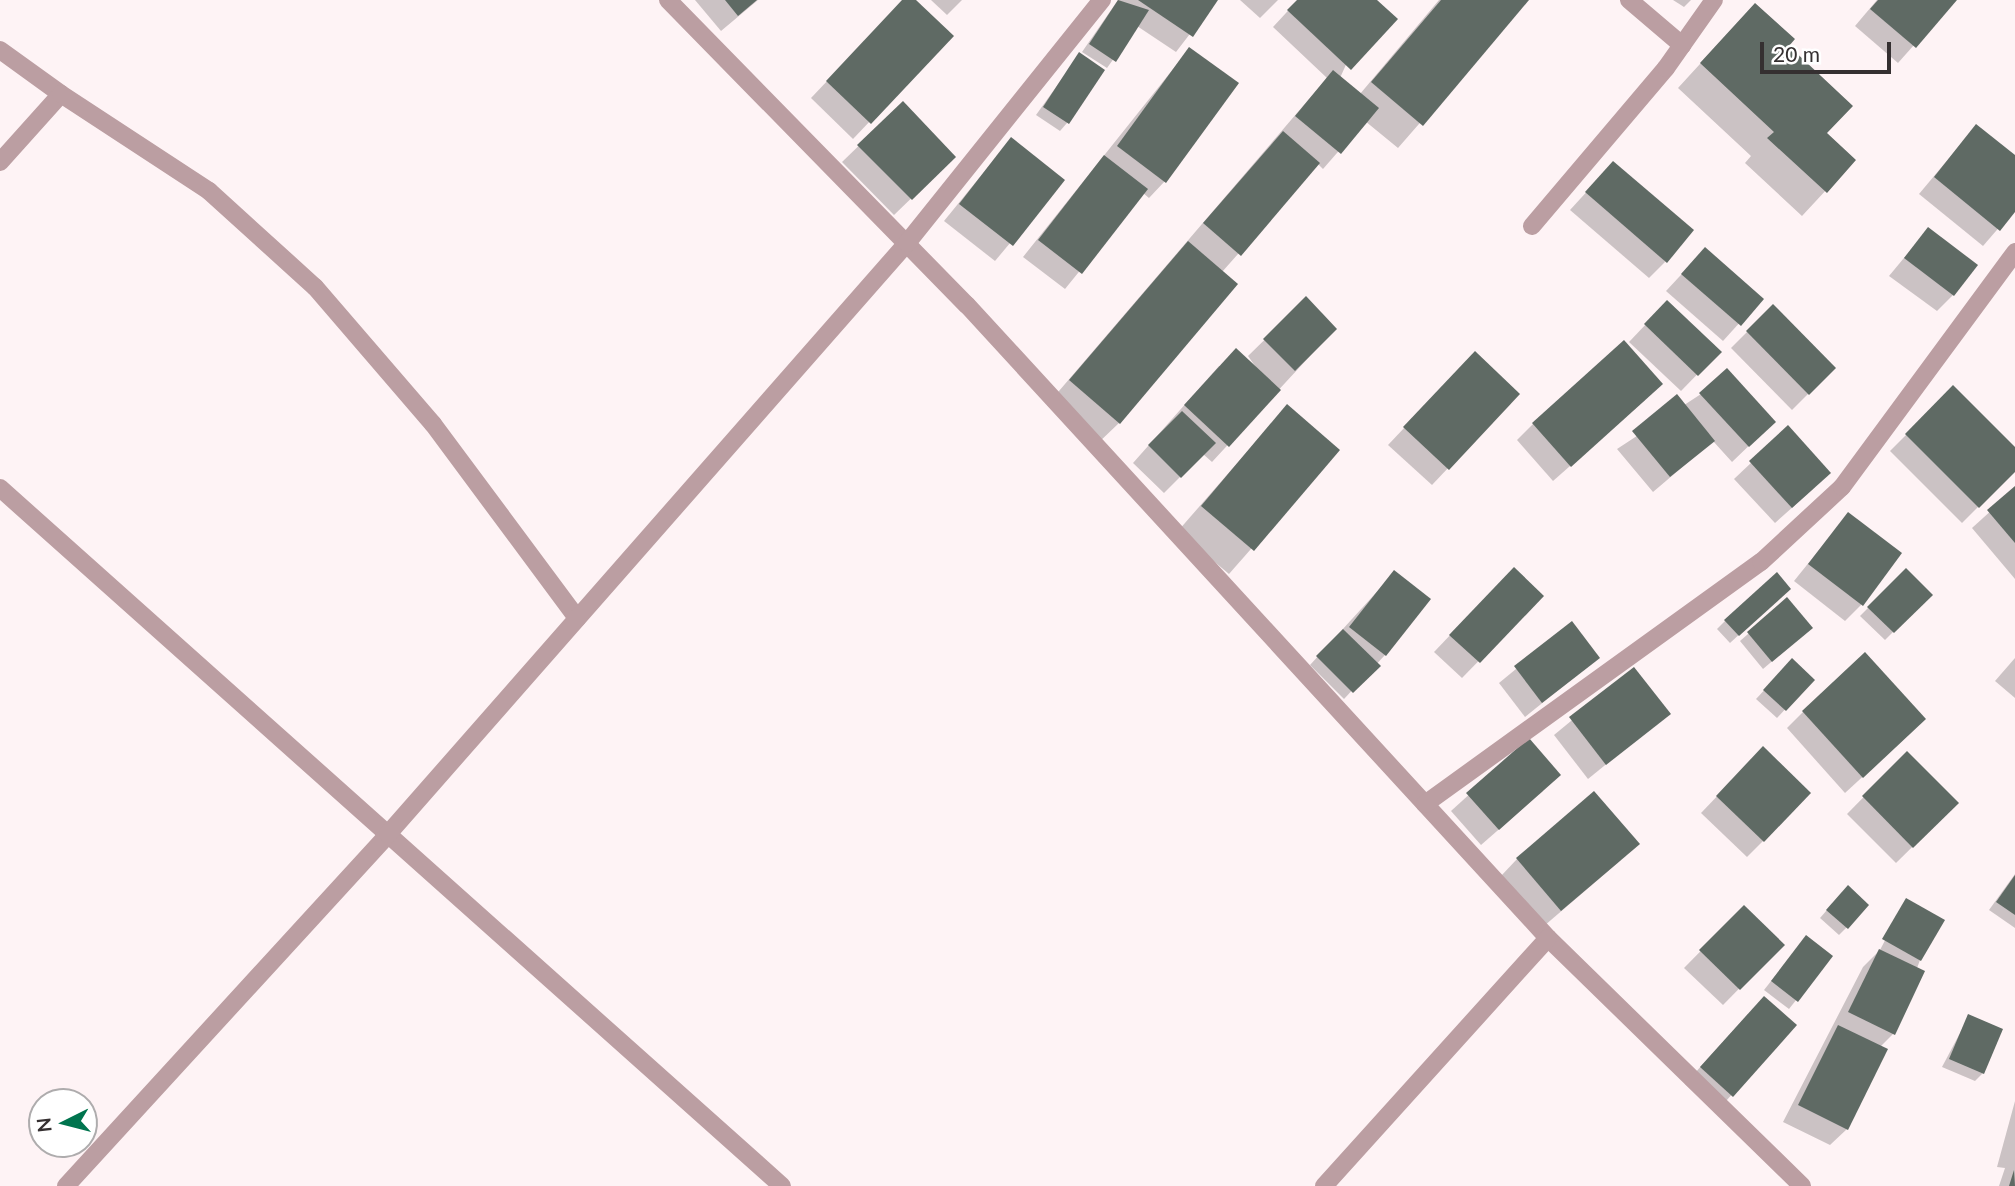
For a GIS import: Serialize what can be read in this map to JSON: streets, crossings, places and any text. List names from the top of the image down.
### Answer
{
  "scale_bar": "20 m",
  "north": "left"
}
